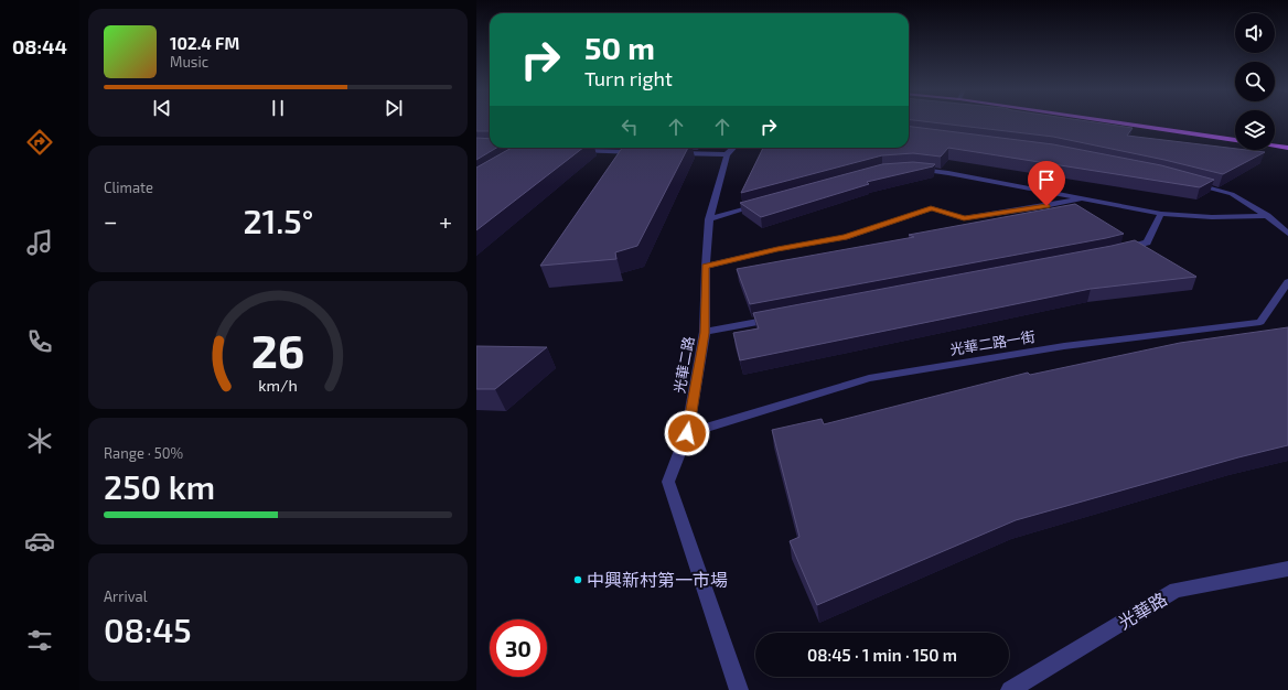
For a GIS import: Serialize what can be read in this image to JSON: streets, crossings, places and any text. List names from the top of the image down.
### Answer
{
  "streets": {
    "street": ["光華二路一街", "光華二路", "光華路"]
  },
  "crossings": [
    ["光華二路一街", "光華二路"]
  ],
  "places": ["中興新村第一市場"],
  "page": {
    "tabs": "08:44",
    "turn": ["50 m", "Turn right"],
    "song": ["102.4 FM", "Music"],
    "tile": [
      "Climate",
      ["Range · 50%", "250 km"],
      ["Arrival", "08:45"]
    ],
    "heat": ["−", "21.5°", "+"],
    "limit": "30",
    "trip": "08:45 · 1 min · 150 m",
    "gauge": ["26", "km/h"]
  }
}
